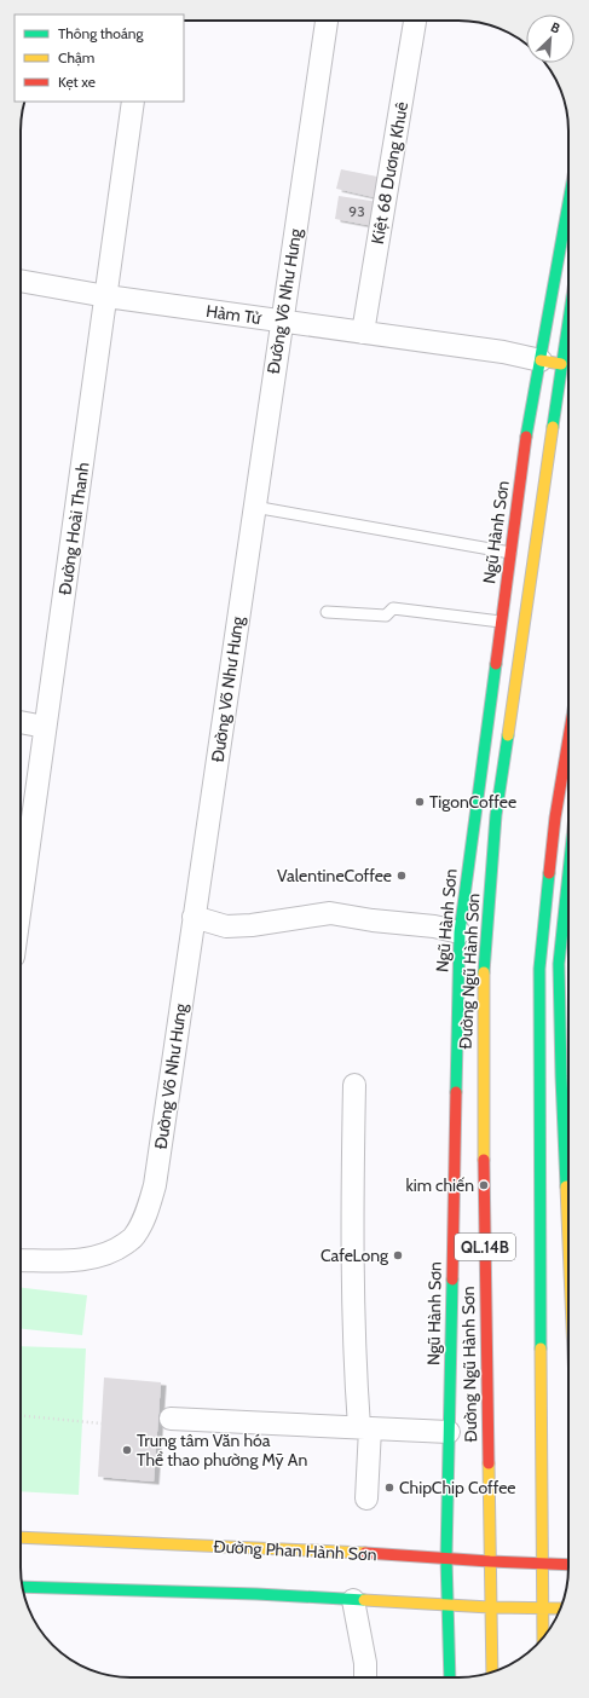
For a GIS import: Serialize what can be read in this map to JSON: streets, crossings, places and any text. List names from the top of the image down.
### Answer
{
  "streets": {
    "main road": [
      "Ngũ Hành Sơn",
      "Đường Ngũ Hành Sơn",
      "QL.14B",
      "Đường Phan Hành Sơn"
    ],
    "street": [
      "Kiệt 68 Dương Khuê",
      "Đường Võ Như Hưng",
      "Hàm Tử",
      "Đường Hoài Thanh"
    ]
  },
  "crossings": [
    ["Kiệt 68 Dương Khuê", "Hàm Tử"],
    ["Đường Võ Như Hưng", "Hàm Tử"],
    ["Hàm Tử", "Đường Hoài Thanh"],
    ["Hàm Tử", "Ngũ Hành Sơn"],
    ["Ngũ Hành Sơn", "Đường Phan Hành Sơn"],
    ["Đường Ngũ Hành Sơn", "QL.14B"],
    ["Đường Ngũ Hành Sơn", "Đường Phan Hành Sơn"],
    ["QL.14B", "Đường Phan Hành Sơn"]
  ],
  "places": [
    "TigonCoffee",
    "ValentineCoffee",
    "kim chiến",
    "CafeLong",
    "Trung tâm Văn hóa Thể thao phường Mỹ An",
    "ChipChip Coffee"
  ],
  "house_numbers": ["93"],
  "legend": ["Thông thoáng", "Chậm", "Kẹt xe"],
  "north": "top right"
}
